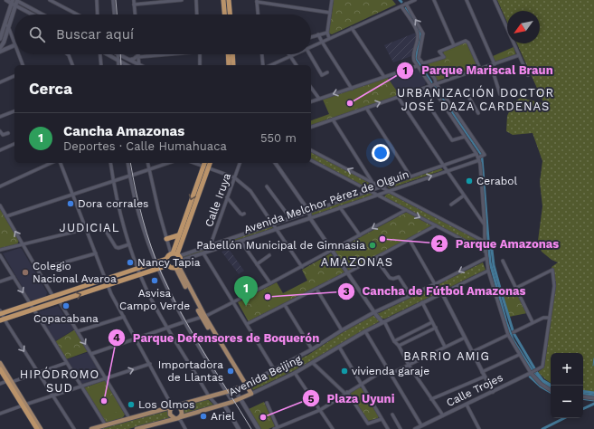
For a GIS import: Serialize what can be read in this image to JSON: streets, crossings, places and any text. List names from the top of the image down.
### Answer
{
  "streets": {
    "main road": ["Avenida Beijing"],
    "street": ["Calle Iruya", "Avenida Melchor Pérez de Olguín", "Calle Trojes"]
  },
  "crossings": [
    ["Calle Iruya", "Avenida Melchor Pérez de Olguín"]
  ],
  "districts": [
    "URBANIZACIÓN DOCTOR JOSÉ DAZA CARDENAS",
    "JUDICIAL",
    "AMAZONAS",
    "BARRIO AMIG",
    "HIPÓDROMO SUD"
  ],
  "places": [
    "Parque Mariscal Braun",
    "Cerabol",
    "Dora corrales",
    "Parque Amazonas",
    "Pabellón Municipal de Gimnasia",
    "Nancy Tapia",
    "Colegio Nacional Avaroa",
    "Asvisa Campo Verde",
    "Cancha de Fútbol Amazonas",
    "Copacabana",
    "Importadora de Llantas",
    "vivienda garaje",
    "Parque Defensores de Boquerón",
    "Los Olmos",
    "Ariel",
    "Plaza Uyuni"
  ],
  "north": "bottom left",
  "page": {
    "search": "Buscar aquí",
    "heading": "Cerca",
    "list": [
      {
        "mark": "1",
        "name": "Cancha Amazonas",
        "note": "Deportes · Calle Humahuaca",
        "value": "550 m"
      }
    ],
    "pins": "1",
    "map_buttons": ["+", "−"]
  }
}
